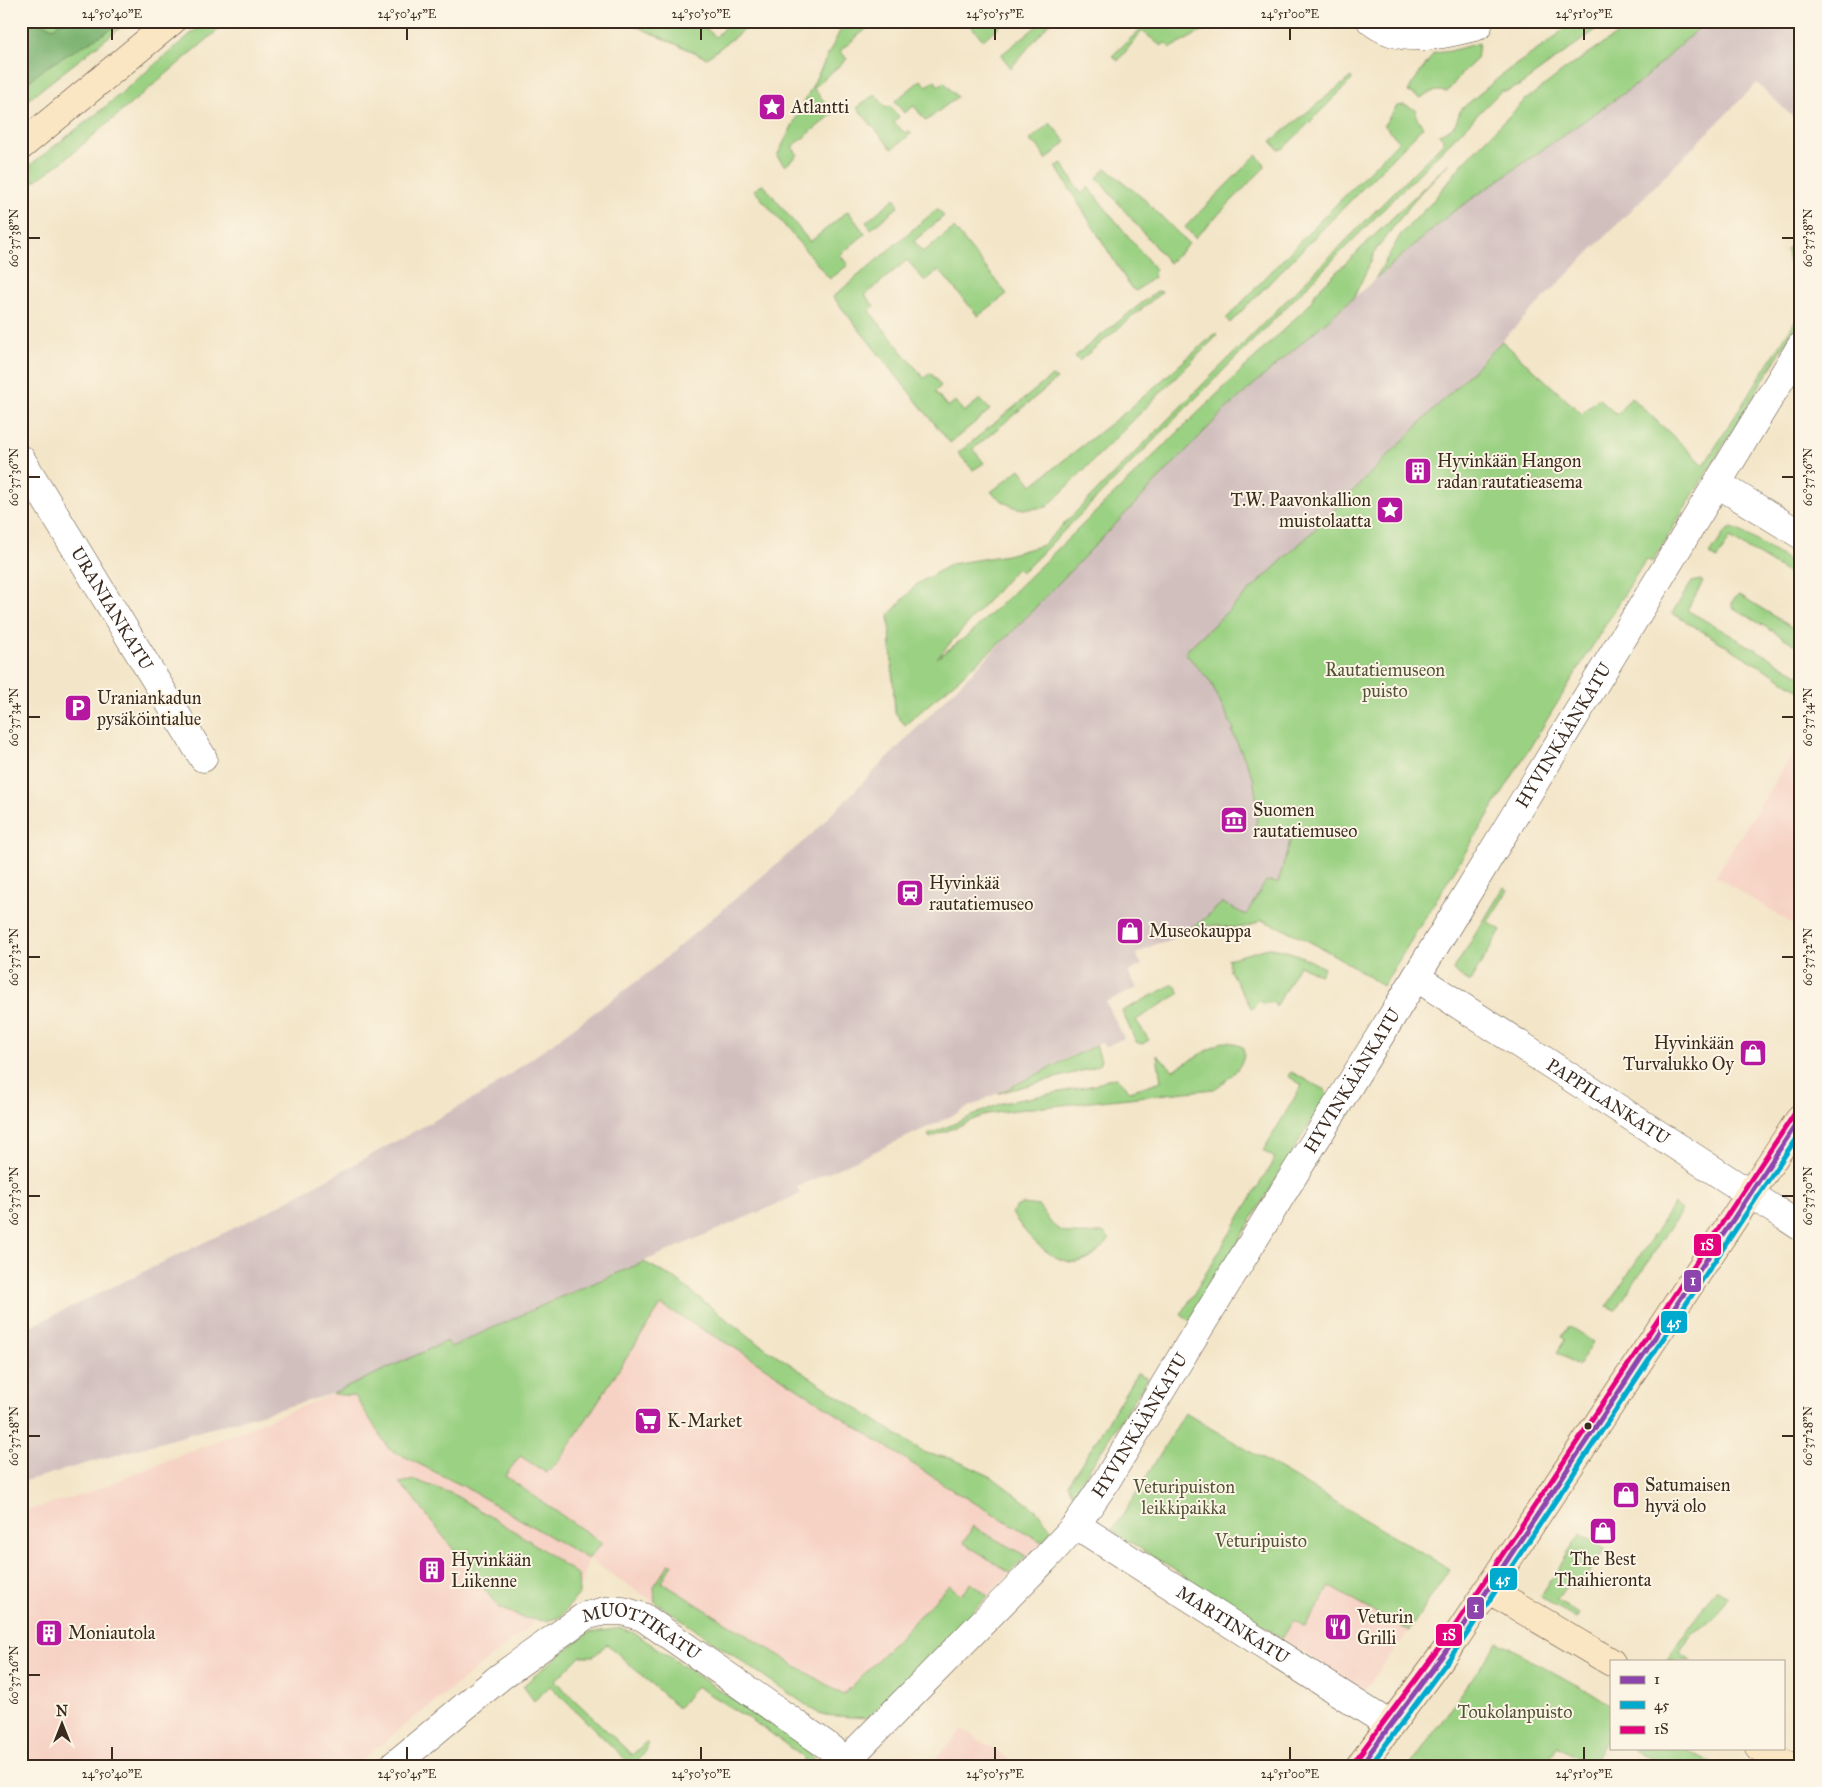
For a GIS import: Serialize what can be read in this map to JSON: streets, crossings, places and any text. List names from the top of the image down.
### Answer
{
  "streets": {
    "street": [
      "URANIANKATU",
      "HYVINKÄÄNKATU",
      "PAPPILANKATU",
      "MARTINKATU",
      "MUOTTIKATU"
    ]
  },
  "crossings": [
    ["HYVINKÄÄNKATU", "PAPPILANKATU"],
    ["HYVINKÄÄNKATU", "MARTINKATU"],
    ["HYVINKÄÄNKATU", "MUOTTIKATU"]
  ],
  "parks": [
    "Rautatiemuseon puisto",
    "Veturipuiston leikkipaikka",
    "Veturipuisto",
    "Toukolanpuisto"
  ],
  "places": {
    "place": ["Atlantti", "T.W. Paavonkallion muistolaatta"],
    "building": ["Hyvinkään Hangon radan rautatieasema", "Hyvinkään Liikenne", "Moniautola"],
    "parking": ["Uraniankadun pysäköintialue"],
    "museum": ["Suomen rautatiemuseo"],
    "station": ["Hyvinkää rautatiemuseo"],
    "shop": [
      "Museokauppa",
      "Hyvinkään Turvalukko Oy",
      "Satumaisen hyvä olo",
      "The Best Thaihieronta"
    ],
    "supermarket": ["K-Market"],
    "restaurant": ["Veturin Grilli"]
  },
  "lines": ["transit line 1S", "transit line 1", "transit line 45"],
  "legend": ["1", "45", "1S"],
  "north": "top",
  "coordinates": [
    "24°50'40\"E",
    "24°50'45\"E",
    "24°50'50\"E",
    "24°50'55\"E",
    "24°51'00\"E",
    "24°51'05\"E",
    "60°37'38\"N",
    "60°37'36\"N",
    "60°37'34\"N",
    "60°37'32\"N",
    "60°37'30\"N",
    "60°37'28\"N",
    "60°37'26\"N"
  ]
}
